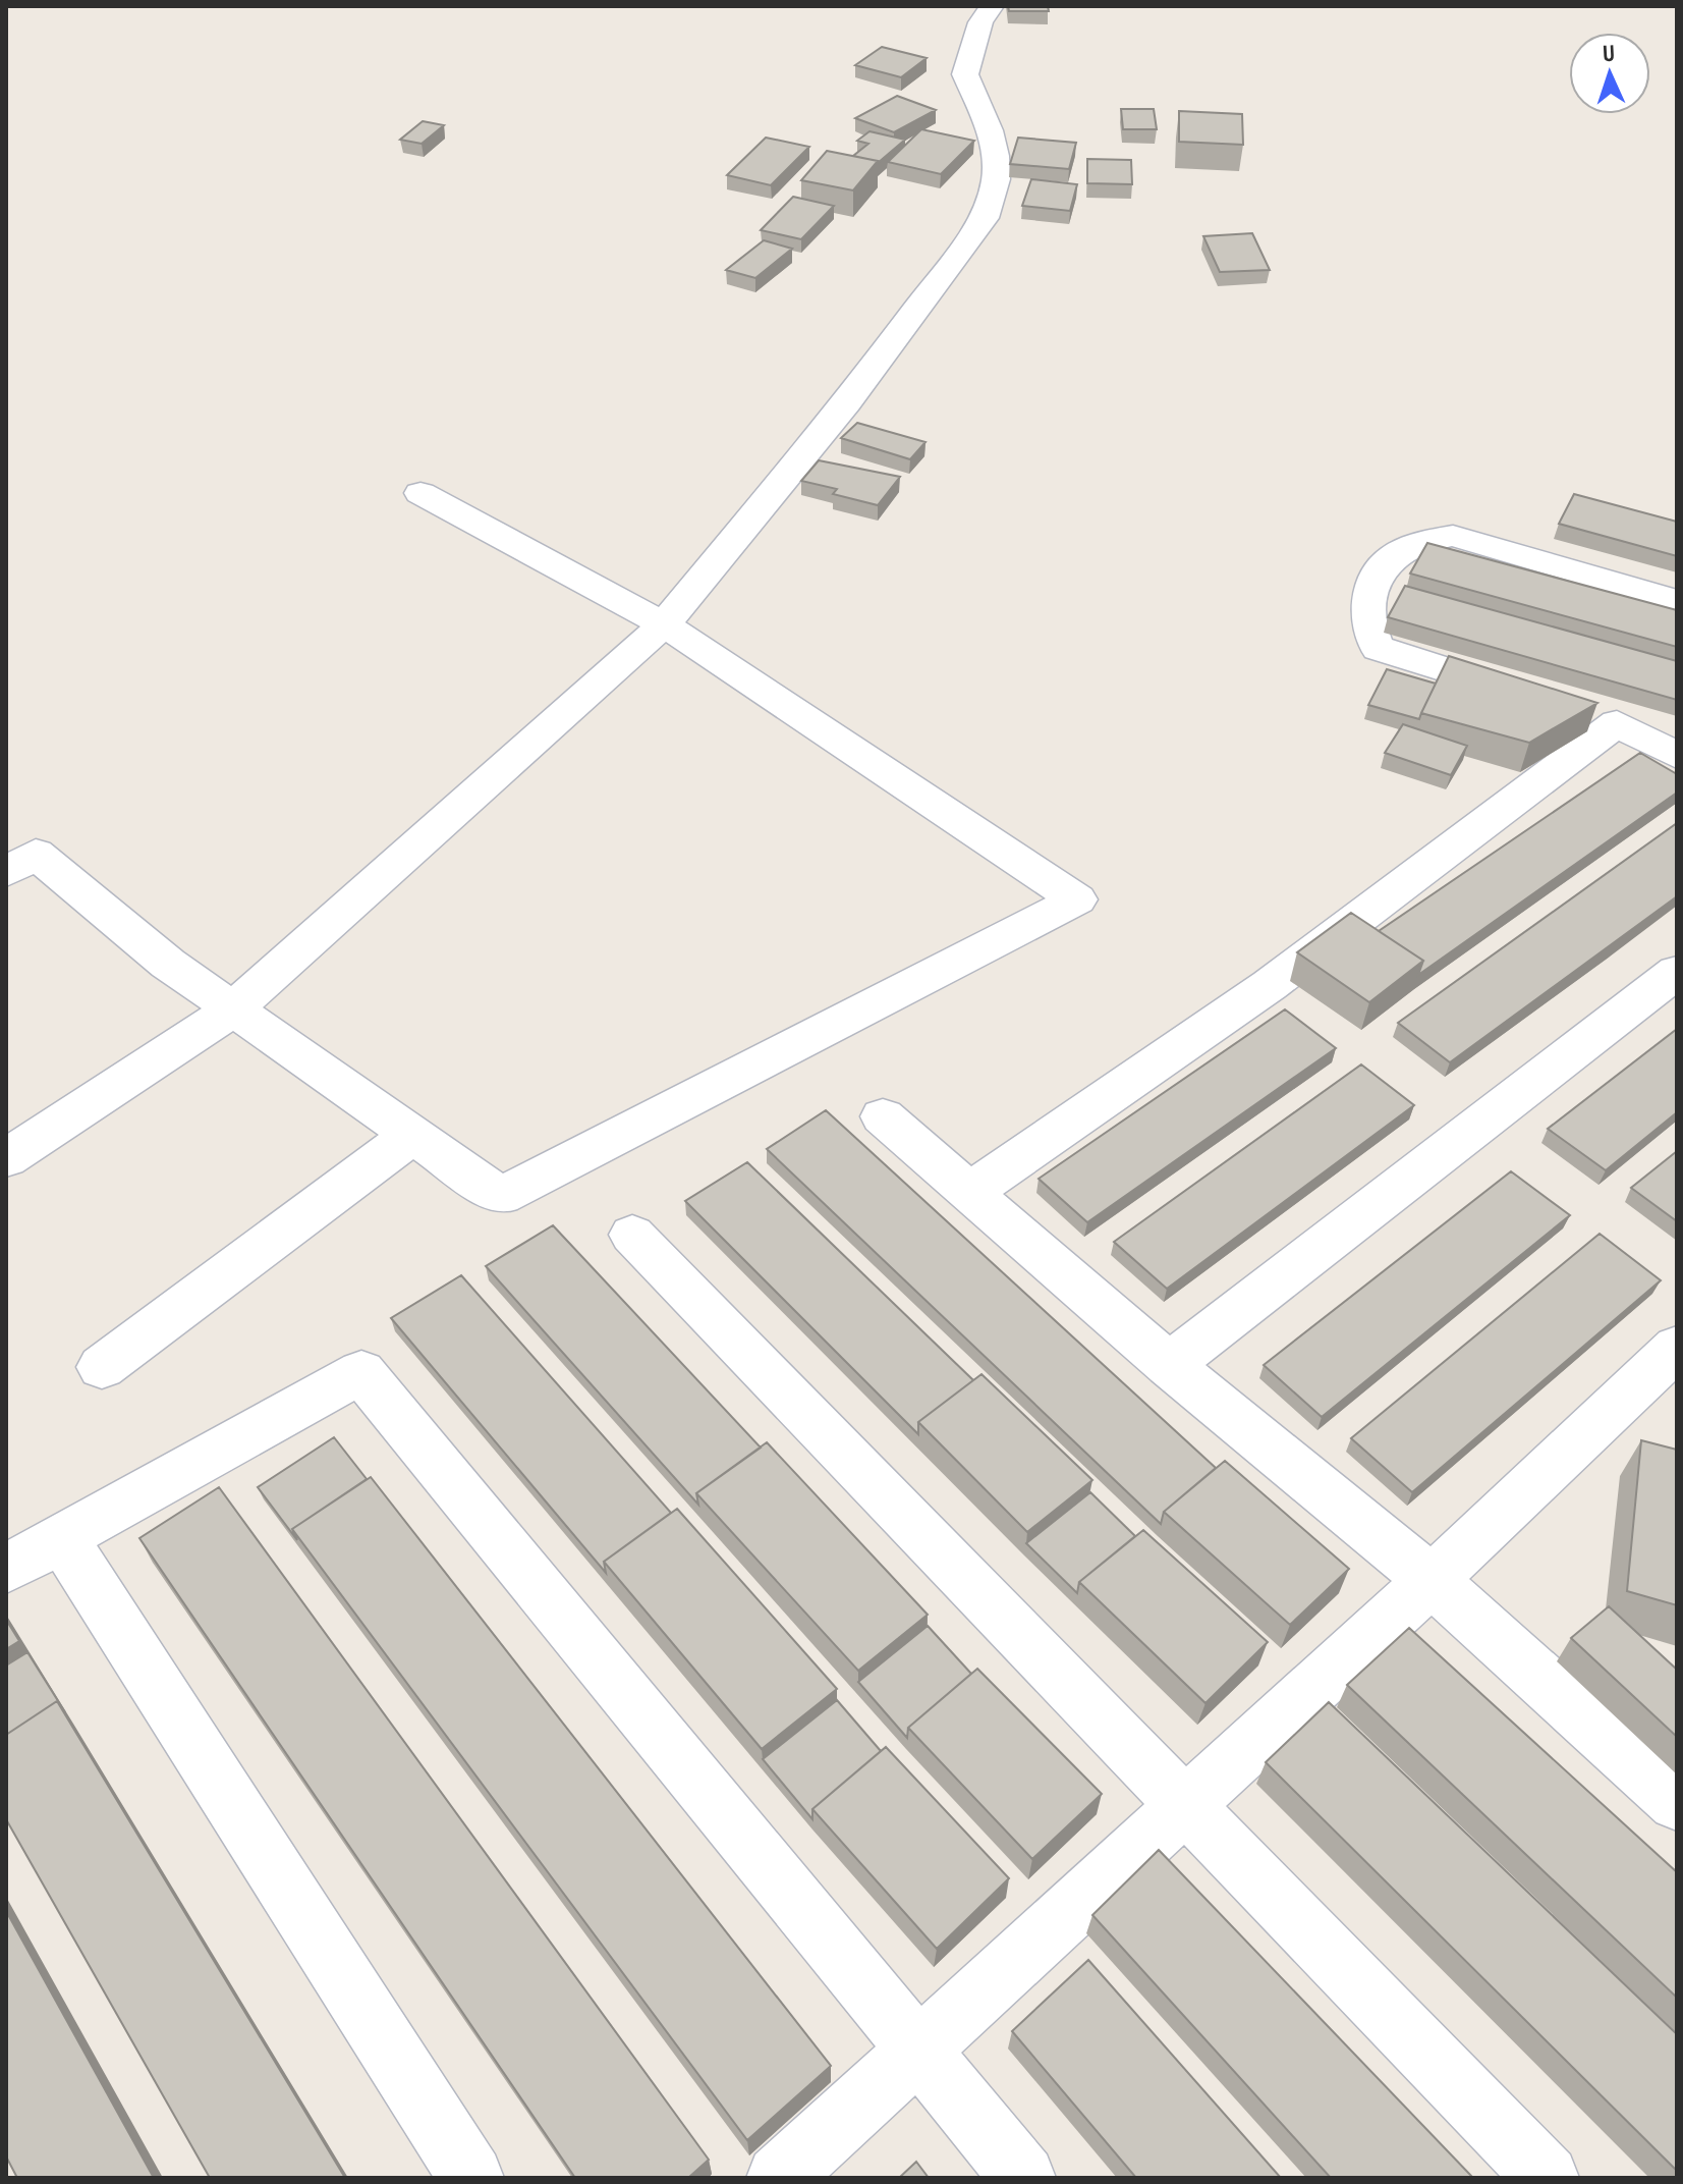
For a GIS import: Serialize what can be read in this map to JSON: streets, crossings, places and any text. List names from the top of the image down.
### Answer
{
  "north": "top"
}
